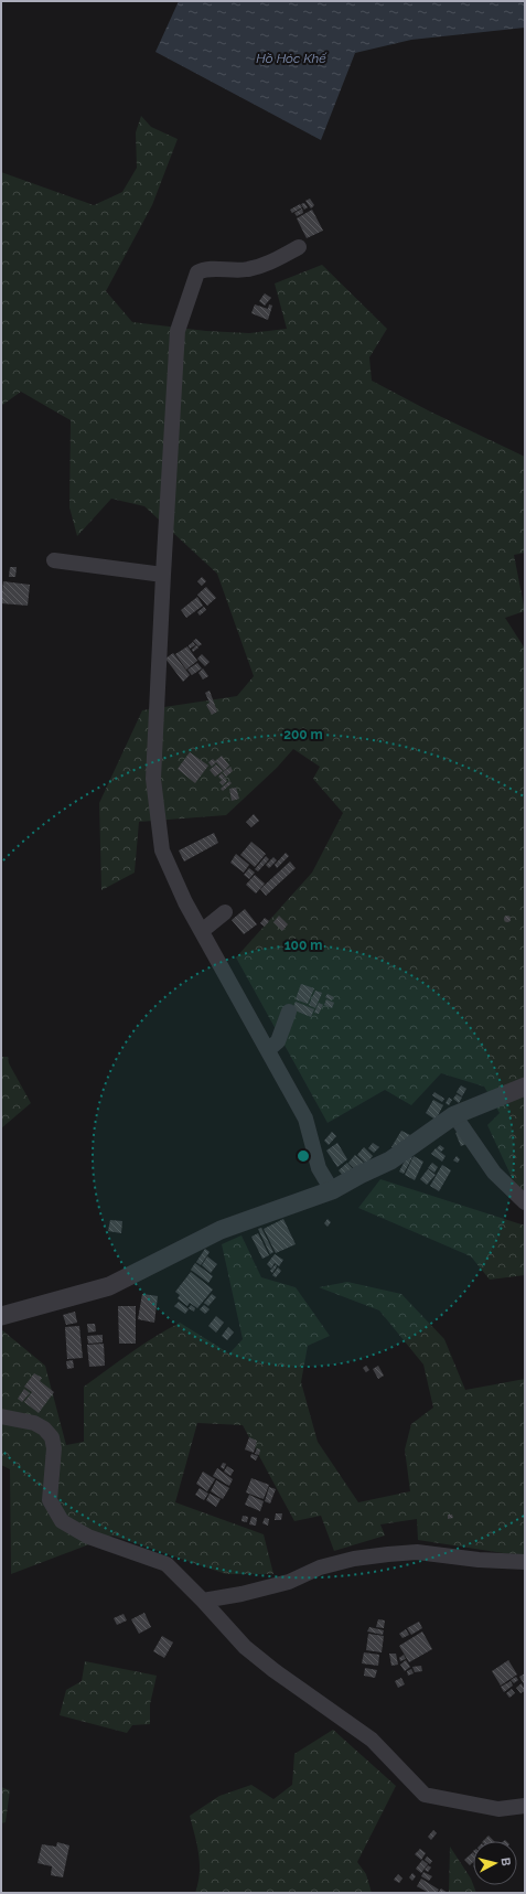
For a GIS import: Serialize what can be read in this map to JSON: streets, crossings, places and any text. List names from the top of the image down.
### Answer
{
  "water": ["Hồ Hóc Khế"],
  "north": "right",
  "rings": ["200 m", "100 m"]
}
